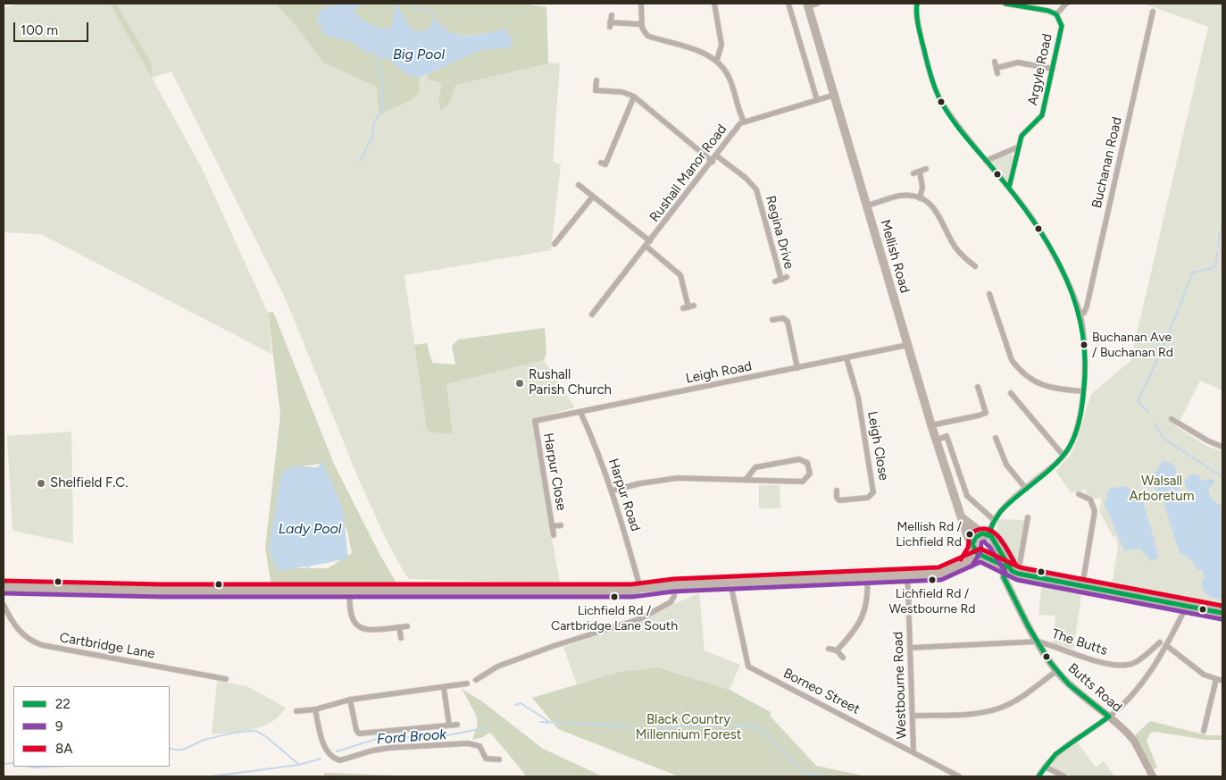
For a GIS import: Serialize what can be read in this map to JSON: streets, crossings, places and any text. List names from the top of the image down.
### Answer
{
  "streets": {
    "main road": ["Mellish Road"],
    "street": [
      "Argyle Road",
      "Buchanan Road",
      "Rushall Manor Road",
      "Regina Drive",
      "Leigh Road",
      "Leigh Close",
      "Harpur Close",
      "Harpur Road",
      "The Butts",
      "Cartbridge Lane",
      "Westbourne Road",
      "Butts Road",
      "Borneo Street"
    ]
  },
  "crossings": [
    ["Rushall Manor Road", "Regina Drive"],
    ["Rushall Manor Road", "Mellish Road"],
    ["Mellish Road", "Leigh Road"],
    ["Leigh Road", "Leigh Close"],
    ["Leigh Road", "Harpur Close"],
    ["Leigh Road", "Harpur Road"],
    ["The Butts", "Butts Road"],
    ["Westbourne Road", "Borneo Street"]
  ],
  "water": ["Big Pool", "Lady Pool", "Ford Brook"],
  "parks": ["Walsall Arboretum", "Black Country Millennium Forest"],
  "places": [
    "Buchanan Ave / Buchanan Rd",
    "Rushall Parish Church",
    "Shelfield F.C.",
    "Mellish Rd / Lichfield Rd",
    "Lichfield Rd / Westbourne Rd",
    "Lichfield Rd / Cartbridge Lane South"
  ],
  "lines": ["transit line 22", "transit line 8A", "transit line 9"],
  "legend": ["22", "9", "8A"],
  "scale_bar": "100 m"
}
